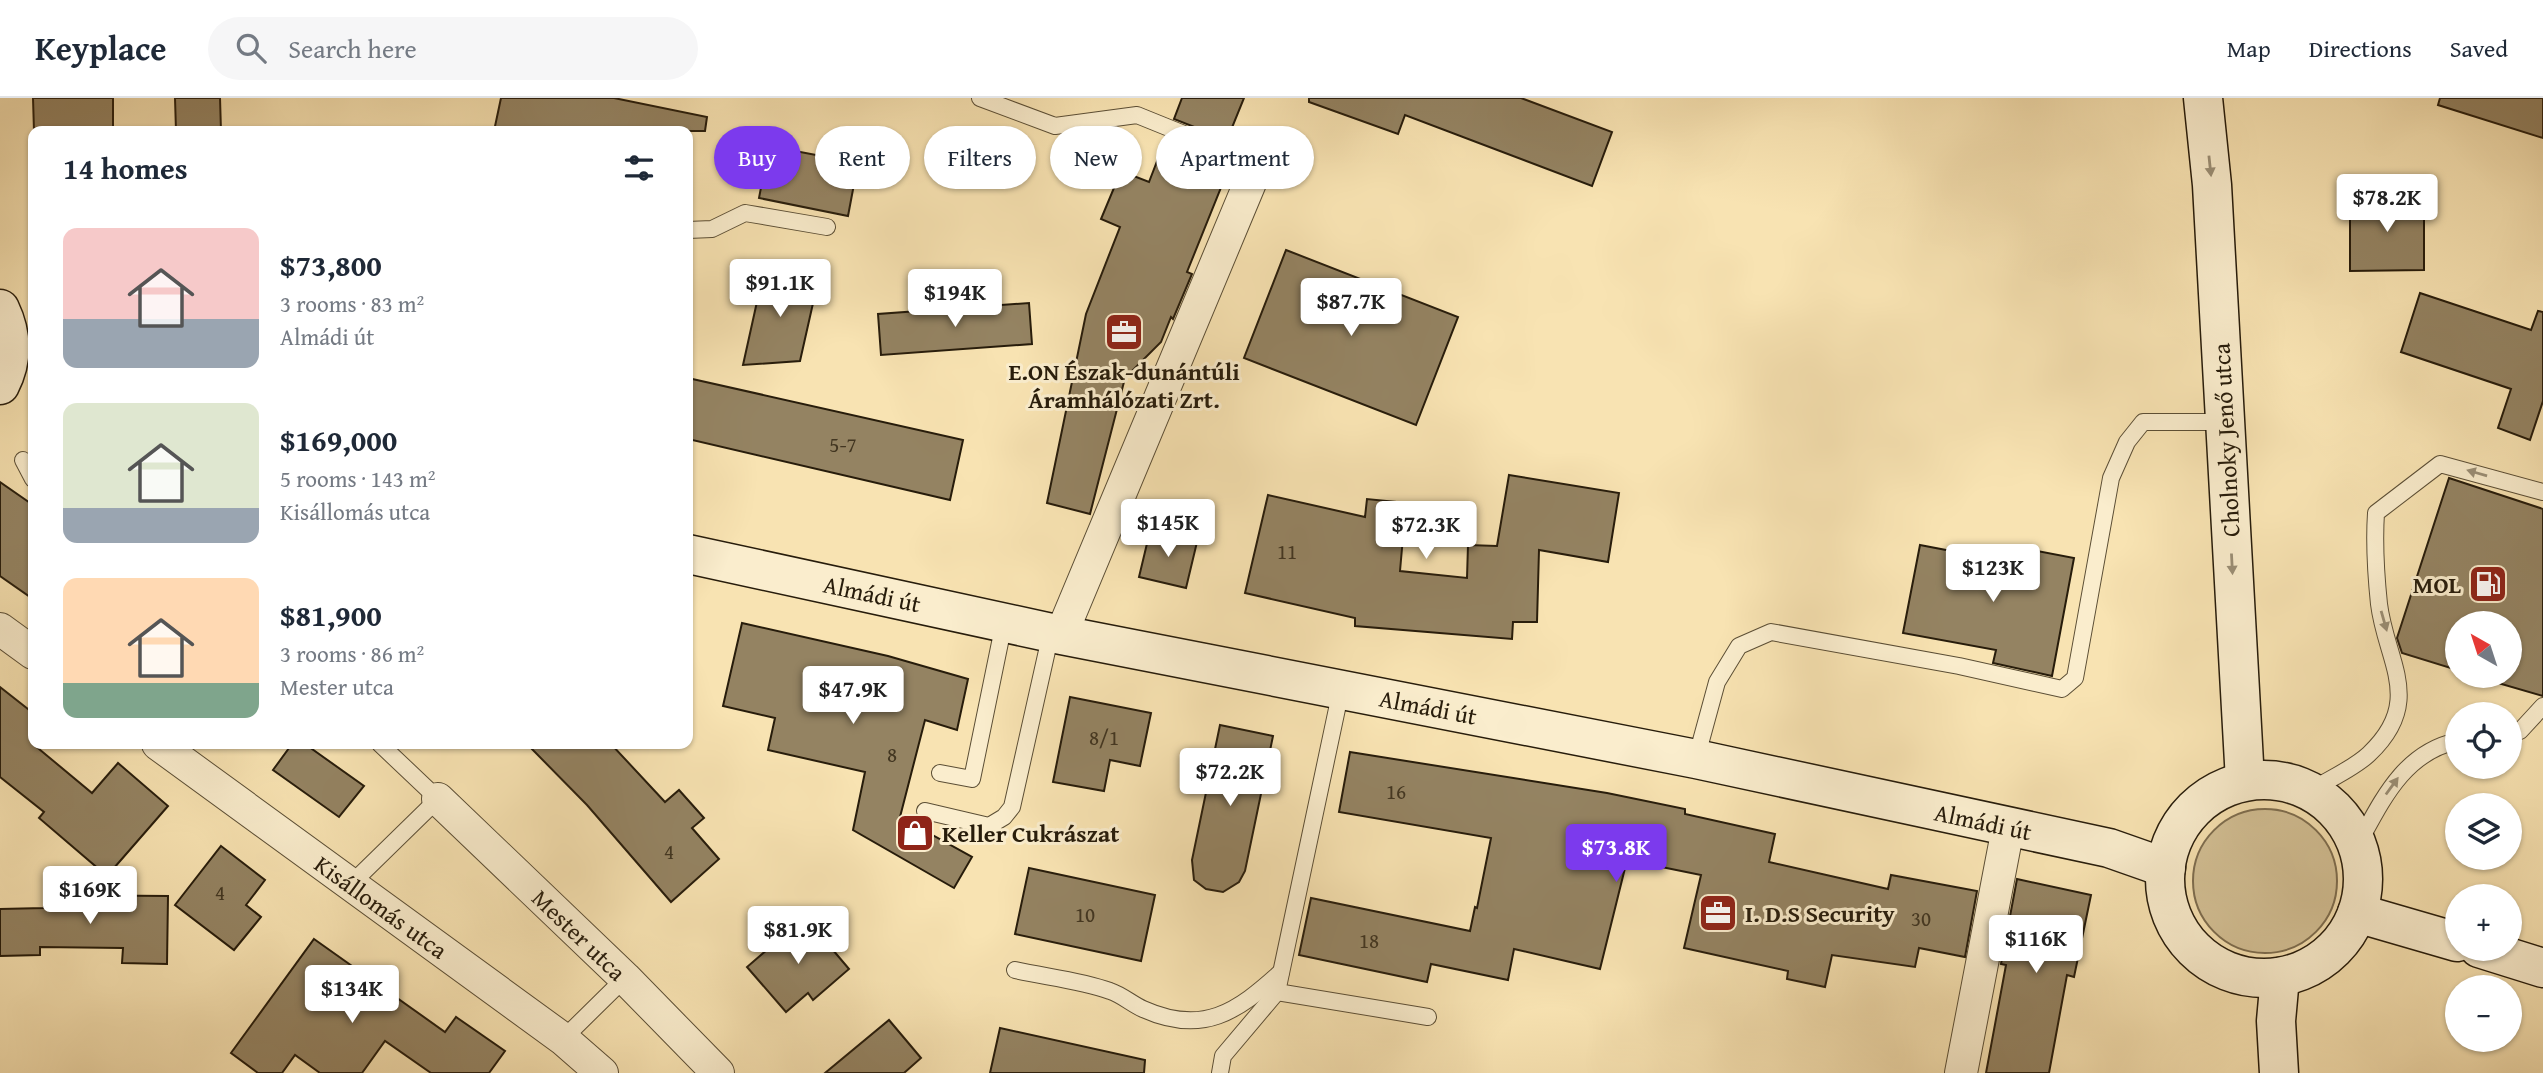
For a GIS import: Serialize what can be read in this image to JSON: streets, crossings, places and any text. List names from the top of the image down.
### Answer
{
  "streets": {
    "street": [
      "Cholnoky Jenő utca",
      "Almádi út",
      "Kisállomás utca",
      "Mester utca"
    ]
  },
  "crossings": [
    ["Cholnoky Jenő utca", "Almádi út"]
  ],
  "one_way": ["Cholnoky Jenő utca"],
  "places": {
    "office": ["E.ON Észak-dunántúli Áramhálózati Zrt.", "I. D.S Security"],
    "fuel station": ["MOL"],
    "shop": ["Keller Cukrászat"]
  },
  "house_numbers": [
    "5-7",
    "11",
    "8/1",
    "8",
    "16",
    "4",
    "4",
    "10",
    "30",
    "18"
  ],
  "north": "top left",
  "page": {
    "header": "Keyplace",
    "search": "Search here",
    "nav": ["Map", "Directions", "Saved"],
    "chip": [
      "Buy",
      "Rent",
      "Filters",
      "New",
      "Apartment"
    ],
    "heading": "14 homes",
    "price": [
      "$78.2K",
      "$91.1K",
      "$194K",
      "$87.7K",
      "$145K",
      "$72.3K",
      "$123K",
      "$47.9K",
      "$72.2K",
      "$73.8K",
      "$169K",
      "$81.9K",
      "$116K",
      "$134K"
    ],
    "list": [
      {
        "name": "$73,800",
        "note": "3 rooms · 83 m² · Almádi út"
      },
      {
        "name": "$169,000",
        "note": "5 rooms · 143 m² · Kisállomás utca"
      },
      {
        "name": "$81,900",
        "note": "3 rooms · 86 m² · Mester utca"
      }
    ],
    "map_buttons": ["+", "−"]
  }
}
